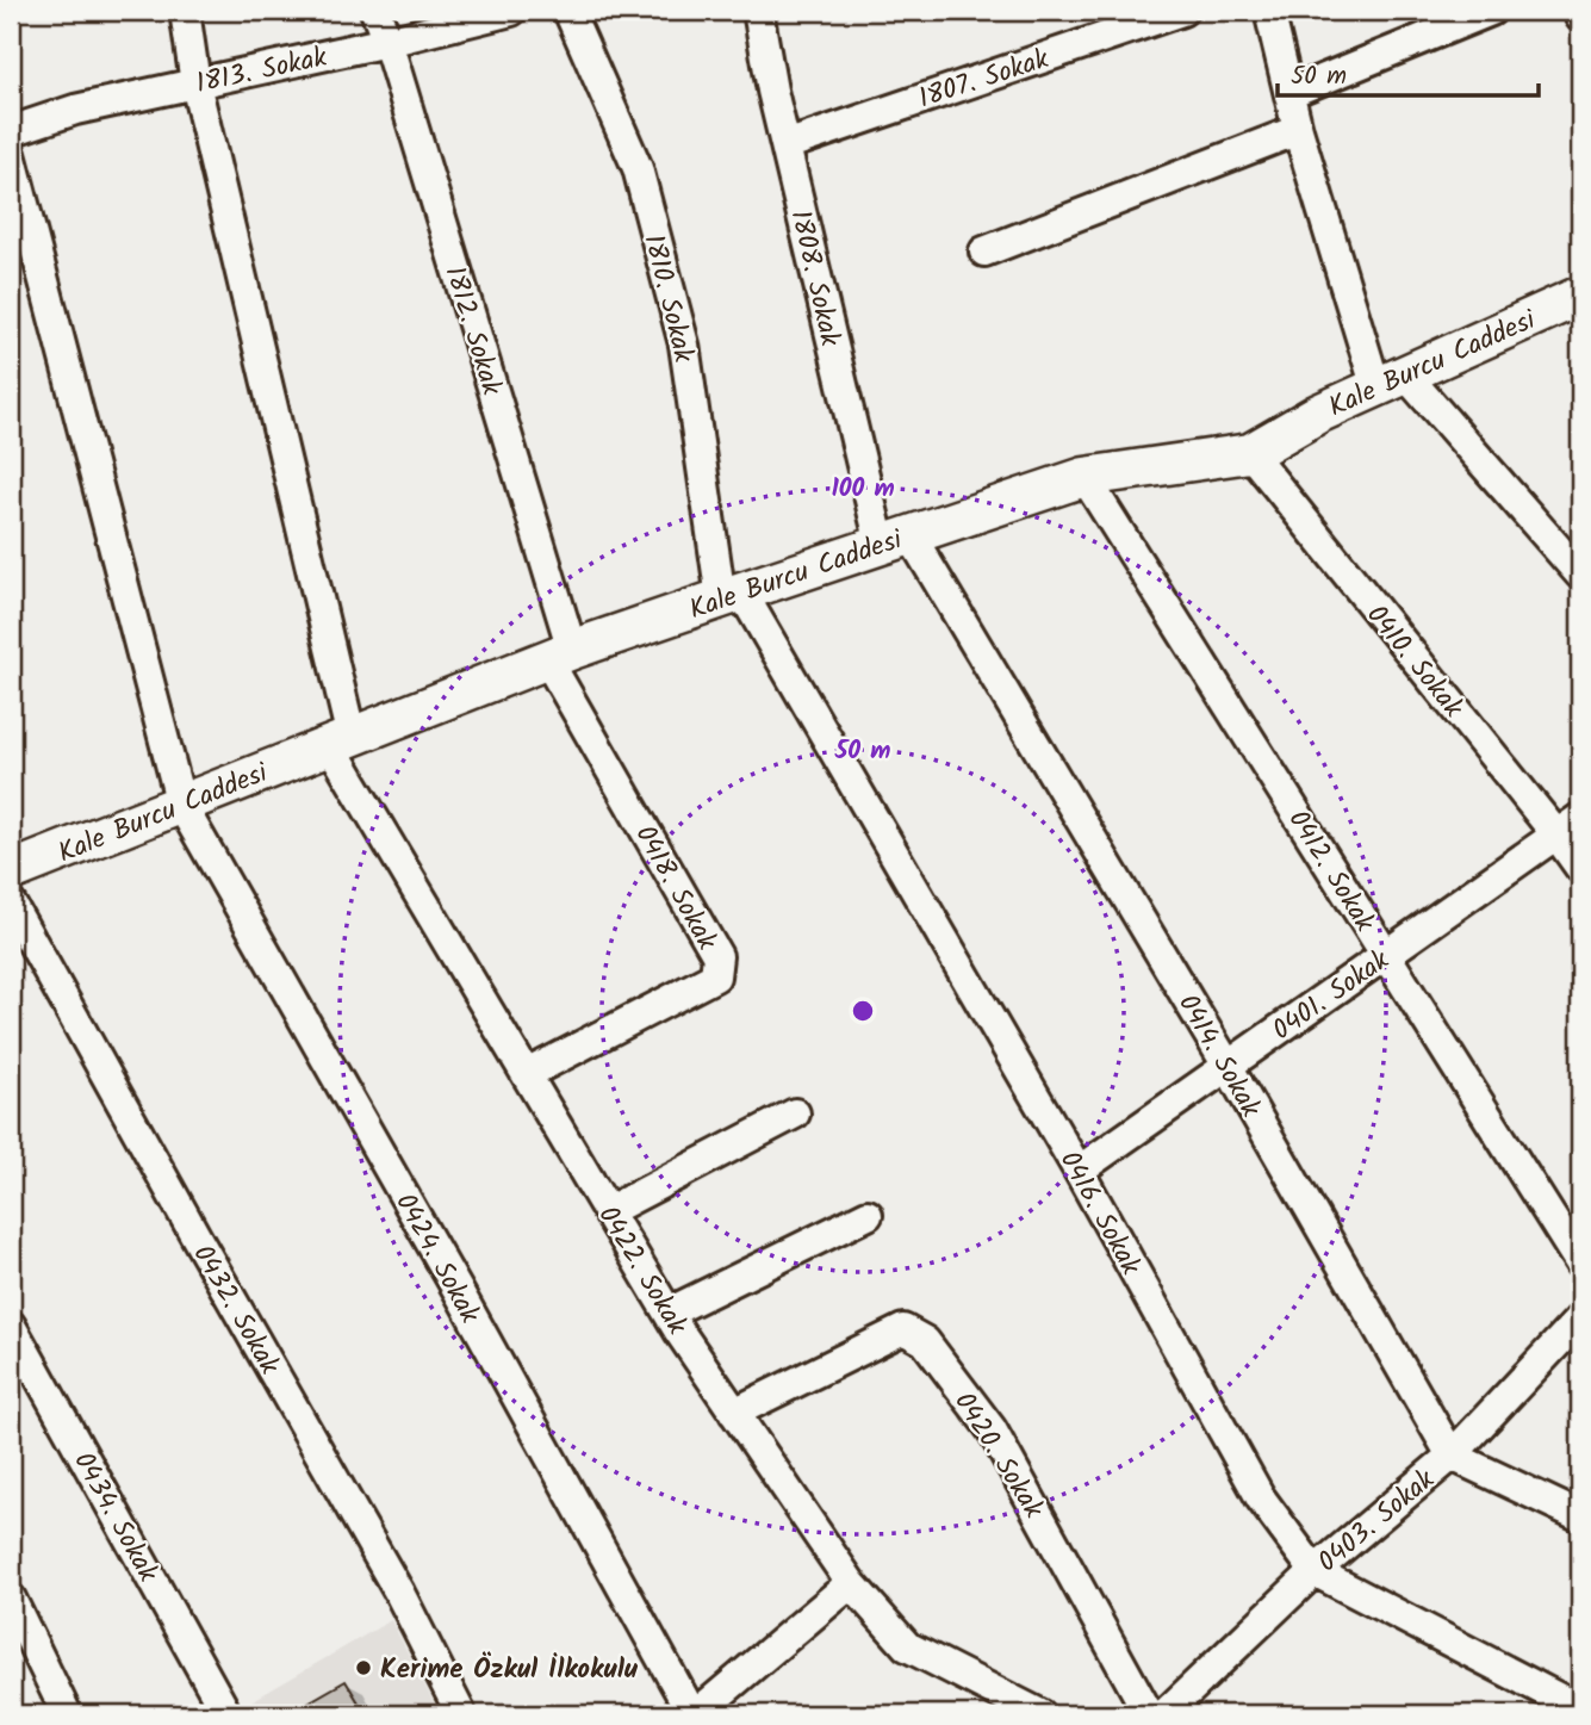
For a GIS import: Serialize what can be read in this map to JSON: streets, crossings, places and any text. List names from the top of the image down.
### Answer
{
  "streets": {
    "street": [
      "1813. Sokak",
      "1807. Sokak",
      "1808. Sokak",
      "1810. Sokak",
      "1812. Sokak",
      "Kale Burcu Caddesi",
      "0410. Sokak",
      "0412. Sokak",
      "0418. Sokak",
      "0401. Sokak",
      "0414. Sokak",
      "0416. Sokak",
      "0424. Sokak",
      "0422. Sokak",
      "0432. Sokak",
      "0420. Sokak",
      "0434. Sokak",
      "0403. Sokak"
    ]
  },
  "crossings": [
    ["1813. Sokak", "1812. Sokak"],
    ["1813. Sokak", "0422. Sokak"],
    ["1807. Sokak", "1808. Sokak"],
    ["1808. Sokak", "Kale Burcu Caddesi"],
    ["1808. Sokak", "0414. Sokak"],
    ["1810. Sokak", "Kale Burcu Caddesi"],
    ["1810. Sokak", "0416. Sokak"],
    ["1812. Sokak", "Kale Burcu Caddesi"],
    ["1812. Sokak", "0418. Sokak"],
    ["Kale Burcu Caddesi", "0410. Sokak"],
    ["Kale Burcu Caddesi", "0412. Sokak"],
    ["Kale Burcu Caddesi", "0418. Sokak"],
    ["Kale Burcu Caddesi", "0414. Sokak"],
    ["Kale Burcu Caddesi", "0416. Sokak"],
    ["Kale Burcu Caddesi", "0424. Sokak"],
    ["Kale Burcu Caddesi", "0422. Sokak"],
    ["0410. Sokak", "0401. Sokak"],
    ["0412. Sokak", "0401. Sokak"],
    ["0418. Sokak", "0422. Sokak"],
    ["0401. Sokak", "0414. Sokak"],
    ["0401. Sokak", "0416. Sokak"],
    ["0414. Sokak", "0403. Sokak"],
    ["0416. Sokak", "0403. Sokak"],
    ["0422. Sokak", "0420. Sokak"]
  ],
  "places": ["Kerime Özkul İlkokulu"],
  "scale_bar": "50 m",
  "rings": ["100 m", "50 m"]
}
